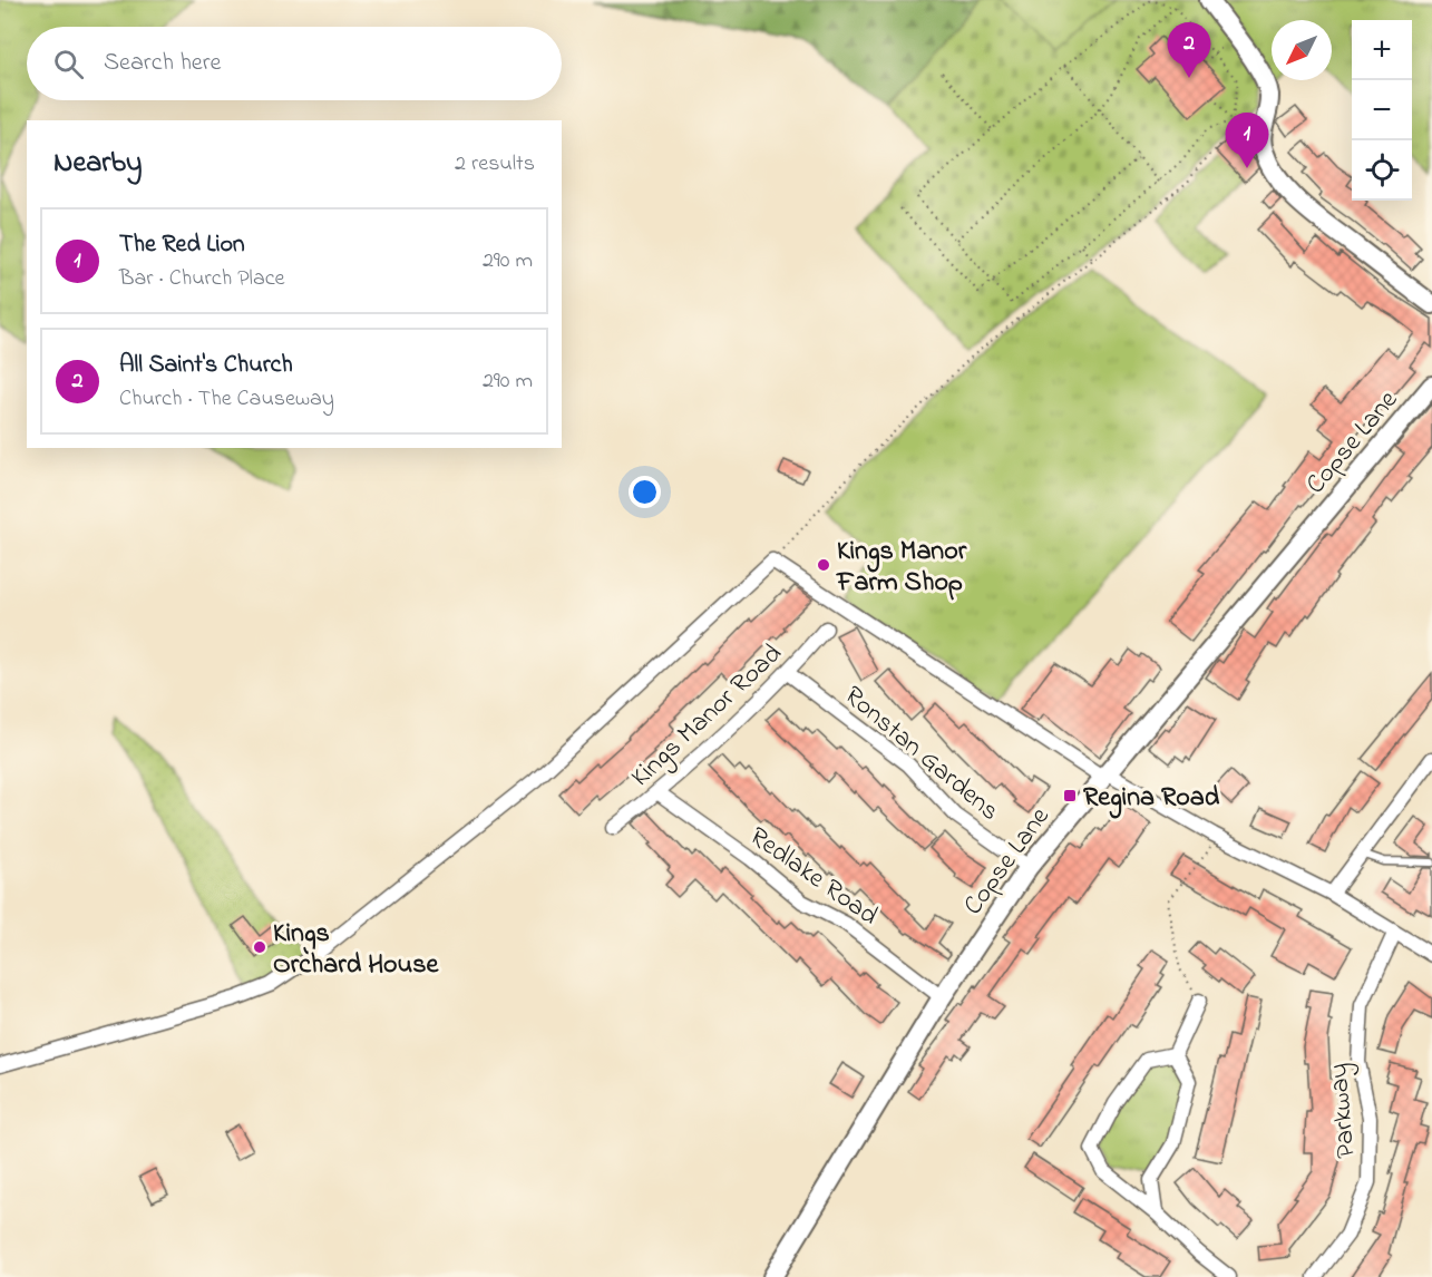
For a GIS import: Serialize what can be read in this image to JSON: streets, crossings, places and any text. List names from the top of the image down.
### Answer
{
  "streets": {
    "street": [
      "Copse Lane",
      "Kings Manor Road",
      "Ronstan Gardens",
      "Redlake Road",
      "Parkway"
    ]
  },
  "crossings": [
    ["Copse Lane", "Ronstan Gardens"],
    ["Copse Lane", "Redlake Road"],
    ["Kings Manor Road", "Ronstan Gardens"],
    ["Kings Manor Road", "Redlake Road"]
  ],
  "places": {
    "other": ["Kings Manor Farm Shop", "Kings Orchard House"],
    "transit": ["Regina Road"]
  },
  "north": "bottom left",
  "page": {
    "map_buttons": ["+", "−"],
    "pins": ["2", "1"],
    "search": "Search here",
    "heading": ["Nearby", "2 results"],
    "list": [
      {
        "mark": "1",
        "name": "The Red Lion",
        "note": "Bar · Church Place",
        "value": "290 m"
      },
      {
        "mark": "2",
        "name": "All Saint's Church",
        "note": "Church · The Causeway",
        "value": "290 m"
      }
    ]
  }
}
